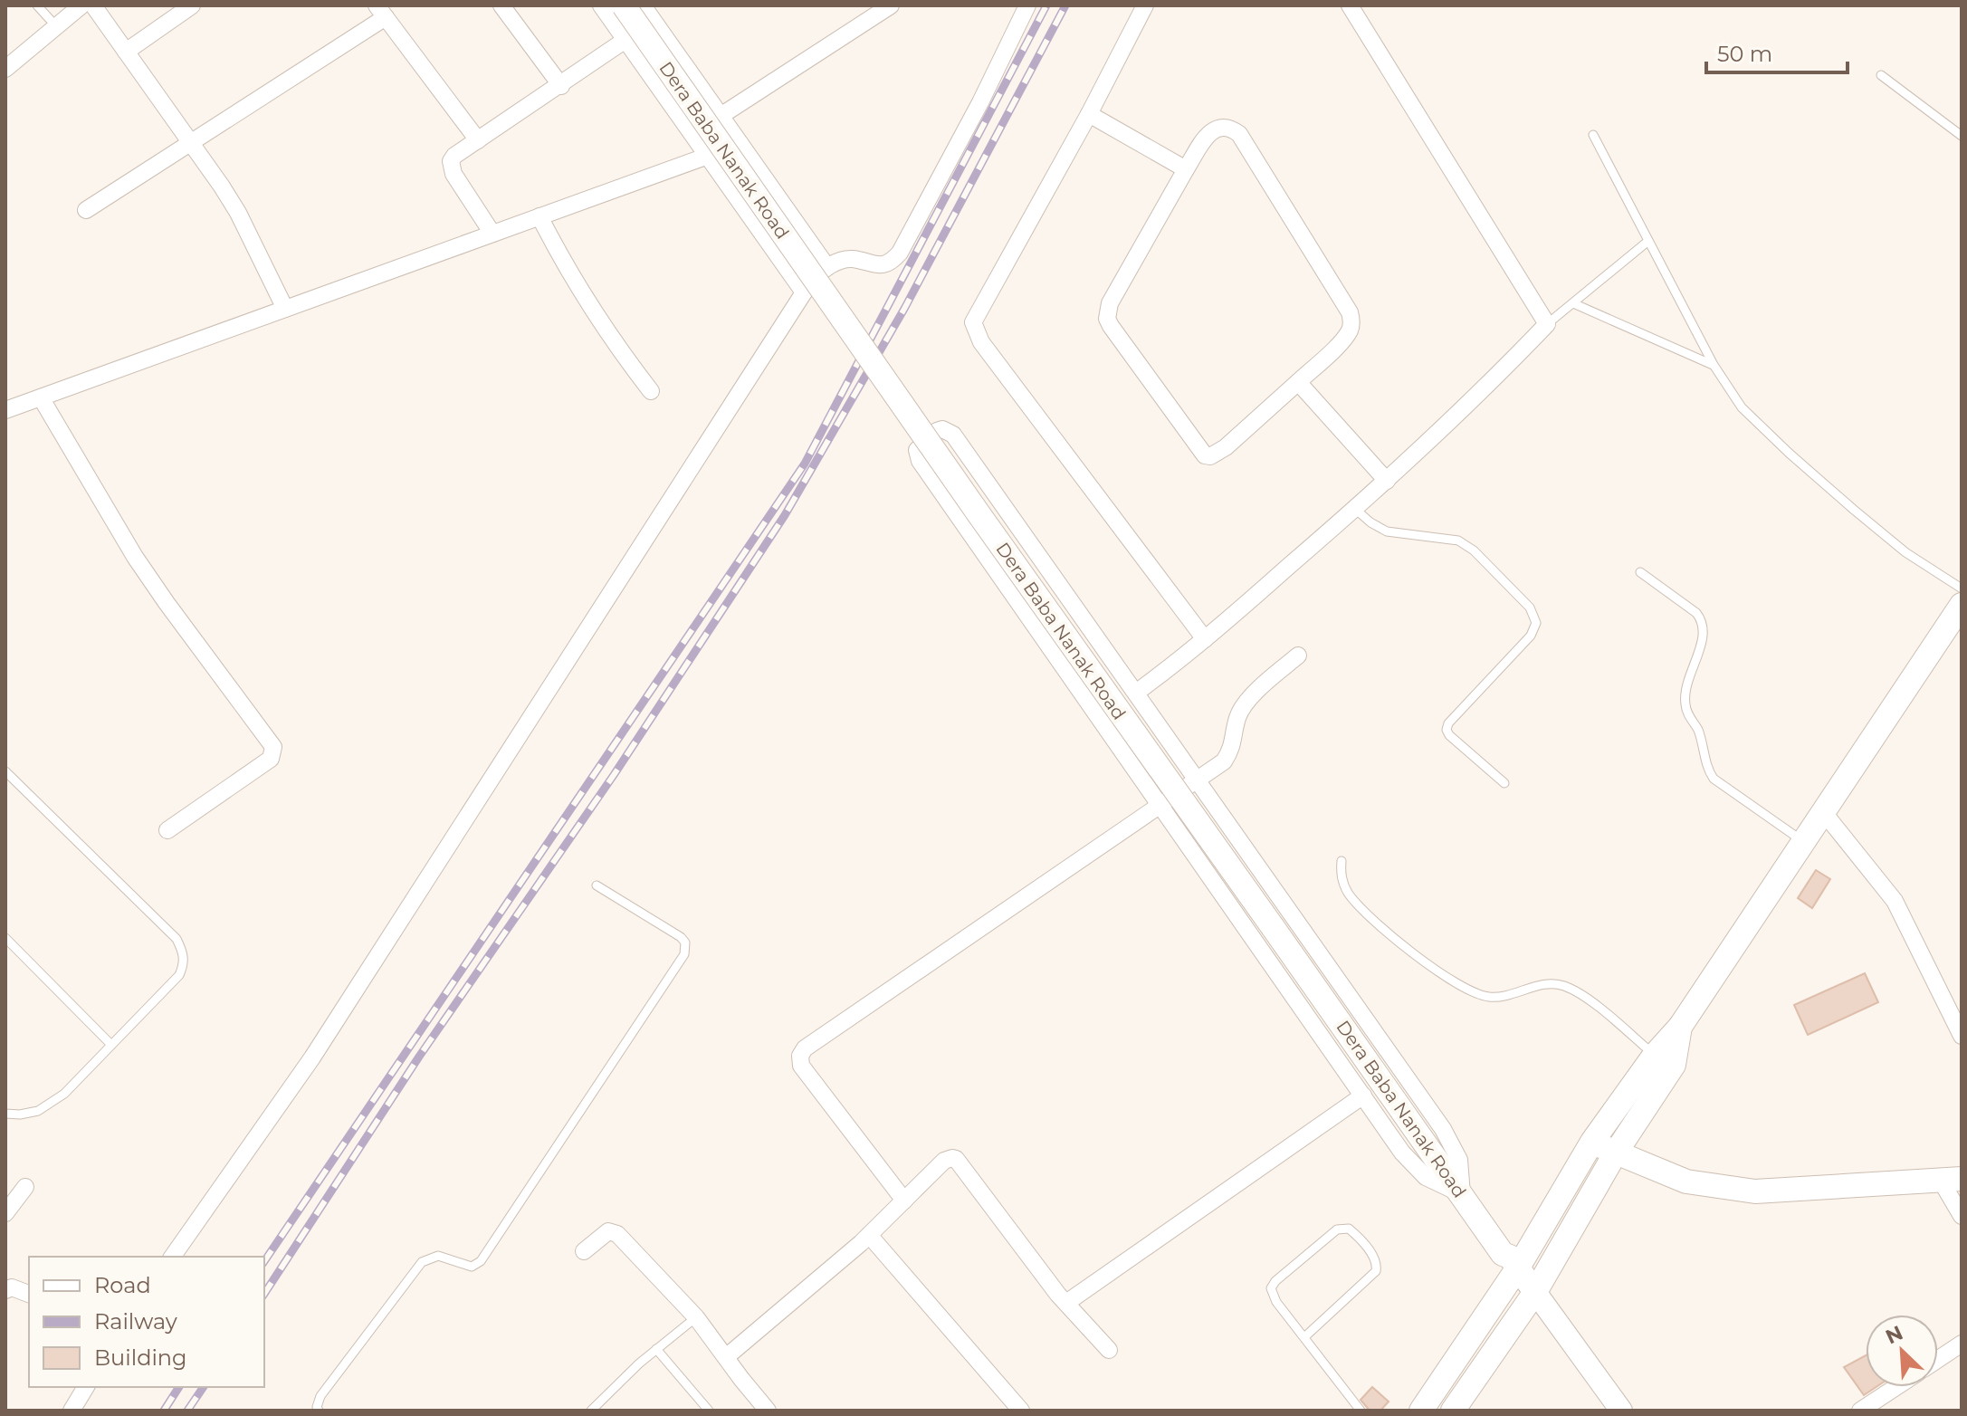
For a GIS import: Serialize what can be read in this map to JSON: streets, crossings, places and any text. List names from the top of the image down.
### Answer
{
  "streets": {
    "main road": ["Dera Baba Nanak Road"]
  },
  "legend": ["Road", "Railway", "Building"],
  "scale_bar": "50 m",
  "north": "top left"
}
